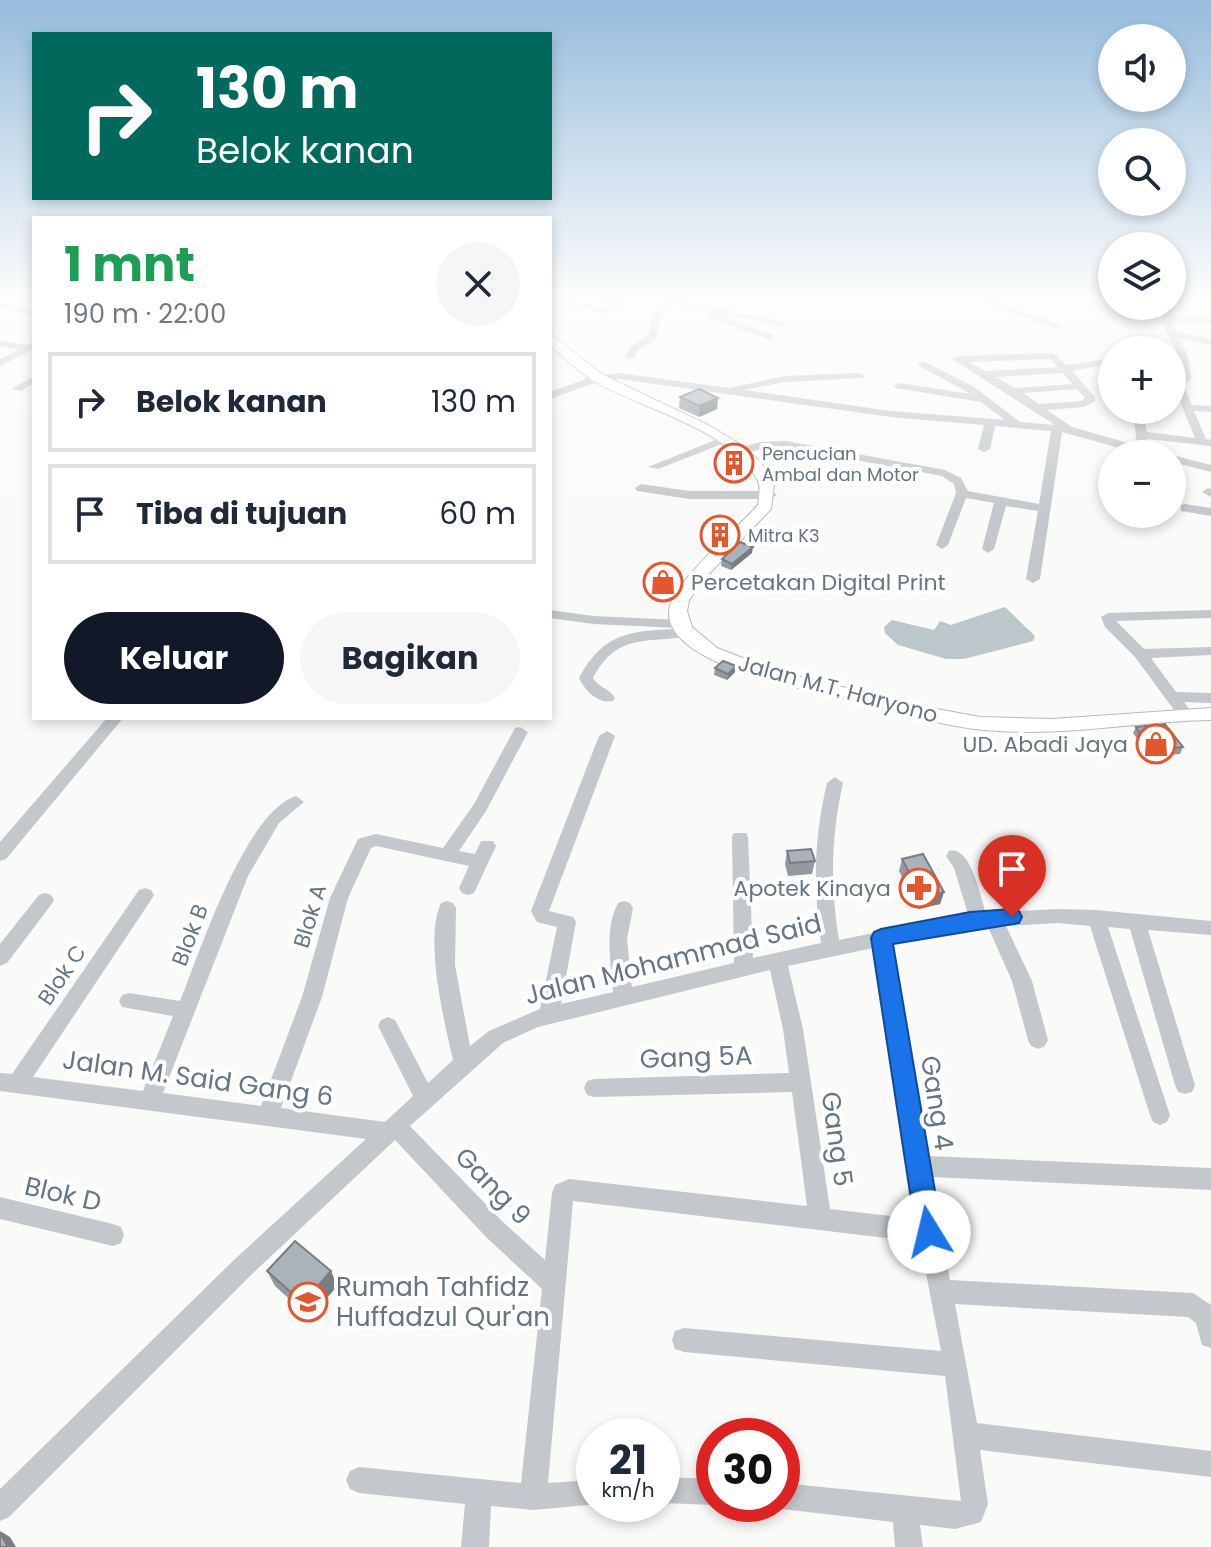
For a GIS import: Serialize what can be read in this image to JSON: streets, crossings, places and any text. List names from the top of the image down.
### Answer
{
  "streets": {
    "main road": ["Jalan M.T. Haryono"],
    "street": [
      "Blok A",
      "Blok B",
      "Jalan Mohammad Said",
      "Blok C",
      "Gang 5A",
      "Jalan M. Said Gang 6",
      "Gang 4",
      "Gang 5",
      "Gang 9",
      "Blok D"
    ]
  },
  "crossings": [
    ["Blok A", "Jalan M. Said Gang 6"],
    ["Blok B", "Jalan M. Said Gang 6"],
    ["Jalan Mohammad Said", "Jalan M. Said Gang 6"],
    ["Jalan Mohammad Said", "Gang 4"],
    ["Jalan Mohammad Said", "Gang 5"],
    ["Jalan Mohammad Said", "Gang 9"],
    ["Blok C", "Jalan M. Said Gang 6"],
    ["Gang 5A", "Gang 5"],
    ["Jalan M. Said Gang 6", "Gang 9"],
    ["Gang 5", "Gang 9"]
  ],
  "places": {
    "building": ["Pencucian Ambal dan Motor", "Mitra K3"],
    "shop": ["Percetakan Digital Print", "UD. Abadi Jaya"],
    "pharmacy": ["Apotek Kinaya"],
    "school or university": ["Rumah Tahfidz Huffadzul Qur'an"]
  },
  "page": {
    "map_buttons": ["+", "−"],
    "turn": ["130 m", "Belok kanan"],
    "heading": ["1 mnt", "190 m · 22:00"],
    "list": [
      {
        "name": "Belok kanan",
        "value": "130 m"
      },
      {
        "name": "Tiba di tujuan",
        "value": "60 m"
      }
    ],
    "buttons": ["Keluar", "Bagikan"],
    "speed": "21 km/h",
    "limit": "30"
  }
}
